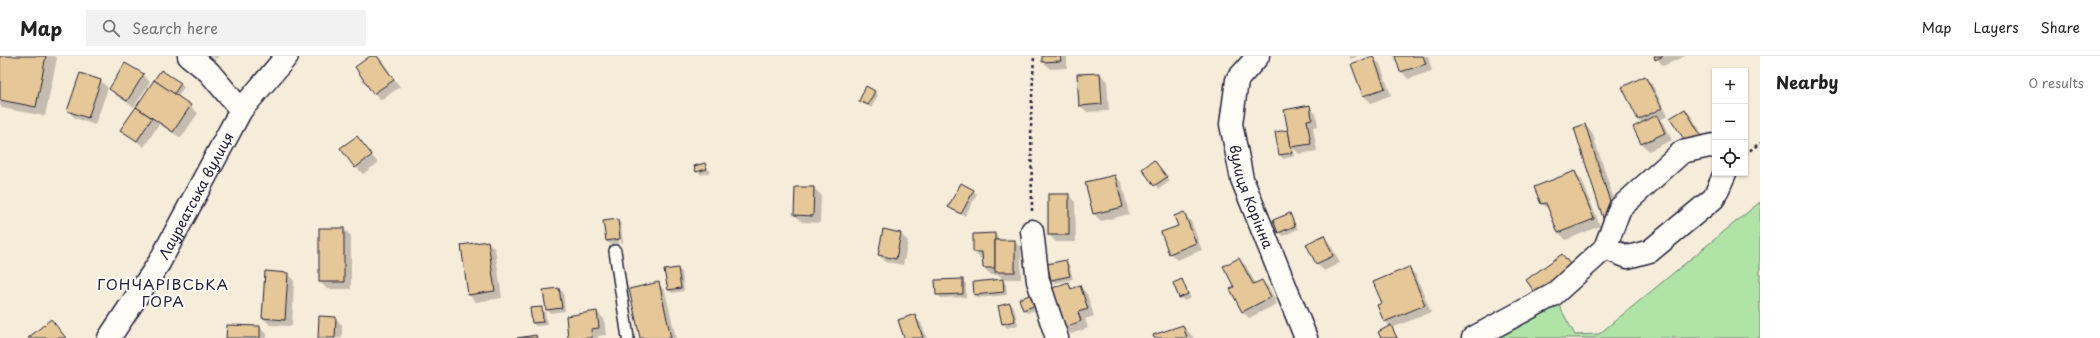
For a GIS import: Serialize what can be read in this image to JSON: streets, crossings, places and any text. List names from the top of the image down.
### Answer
{
  "streets": {
    "street": ["Лауреатська вулиця", "вулиця Корінна"]
  },
  "districts": ["ГОНЧАРІВСЬКА ГОРА"],
  "page": {
    "header": "Map",
    "search": "Search here",
    "nav": ["Map", "Layers", "Share"],
    "heading": ["Nearby", "0 results"],
    "map_buttons": ["+", "−"]
  }
}
